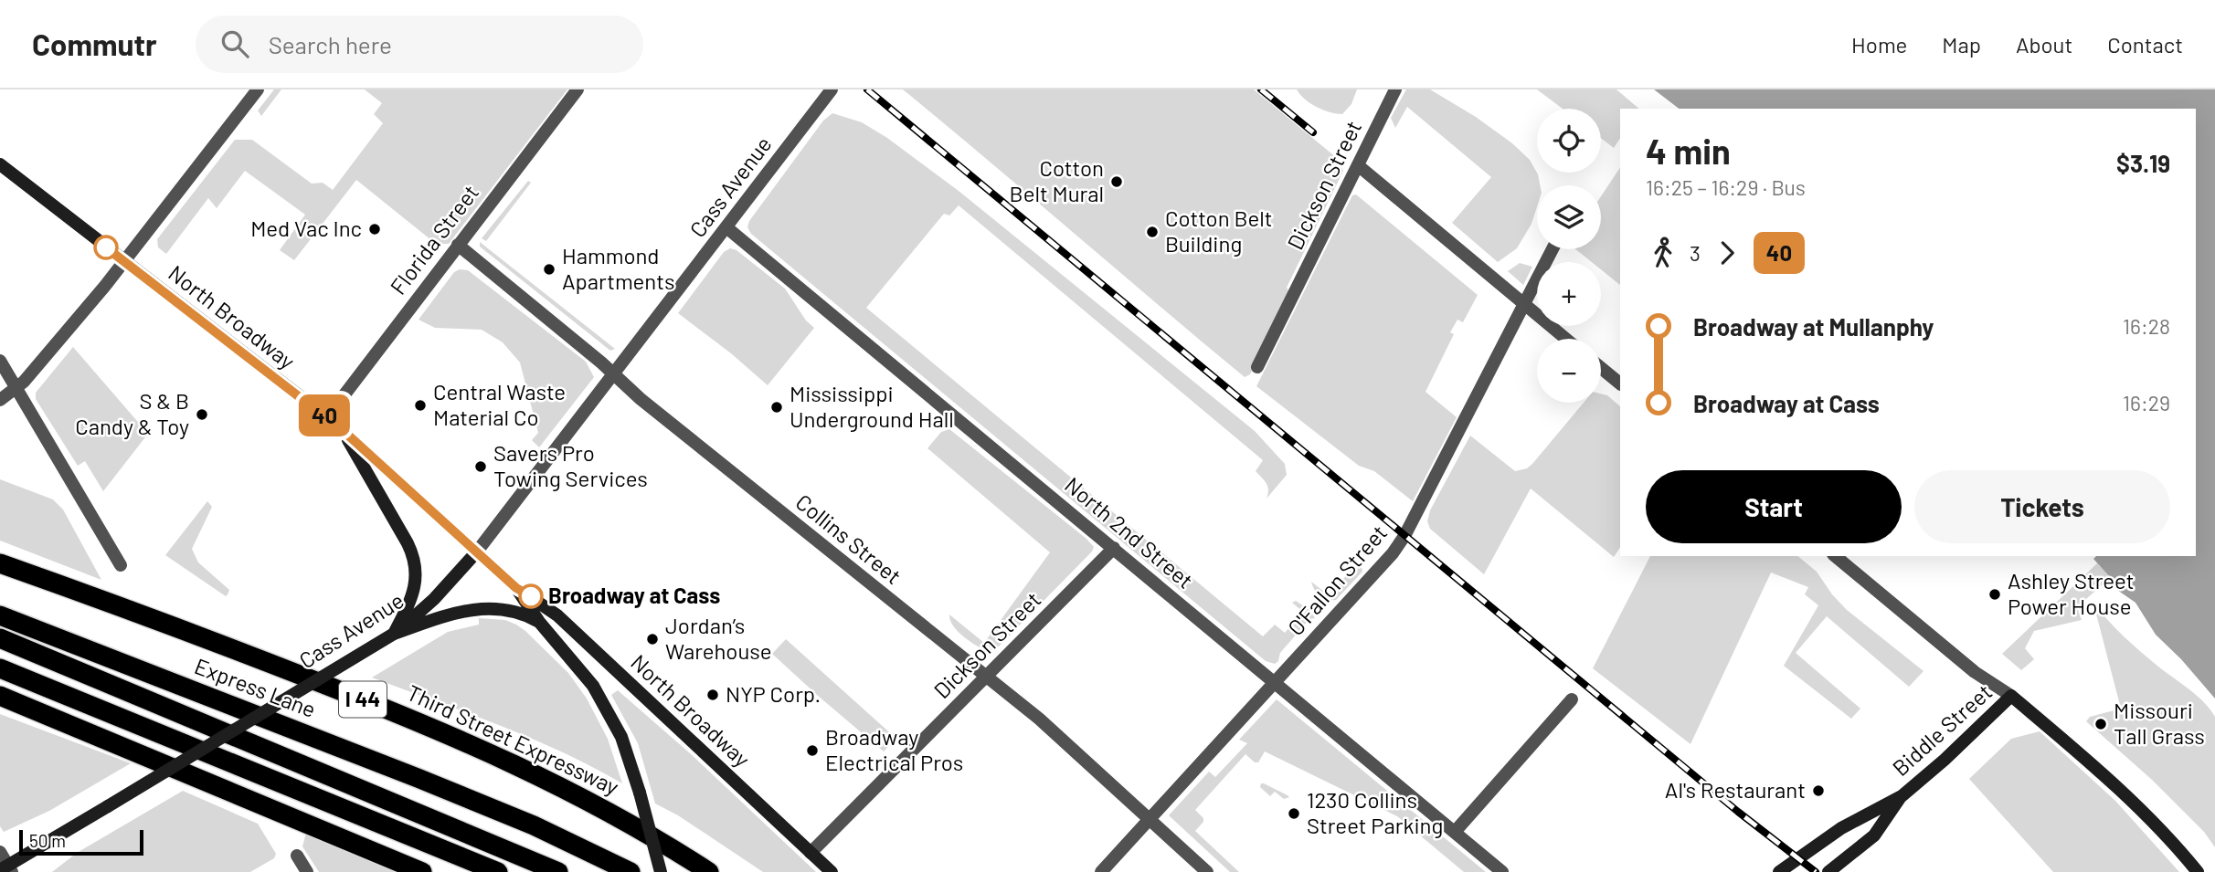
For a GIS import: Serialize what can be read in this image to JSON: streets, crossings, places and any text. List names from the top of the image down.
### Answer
{
  "streets": {
    "highway": ["Express Lane", "I 44", "Third Street Expressway"],
    "main road": ["Cass Avenue", "North Broadway", "Biddle Street"],
    "street": [
      "Dickson Street",
      "Florida Street",
      "North 2nd Street",
      "Collins Street",
      "O'Fallon Street"
    ]
  },
  "crossings": [
    ["Dickson Street", "North Broadway"],
    ["Dickson Street", "North 2nd Street"],
    ["Dickson Street", "Collins Street"],
    ["Cass Avenue", "North Broadway"],
    ["Cass Avenue", "North 2nd Street"],
    ["Cass Avenue", "Collins Street"],
    ["Florida Street", "North Broadway"],
    ["Florida Street", "Collins Street"],
    ["North 2nd Street", "O'Fallon Street"],
    ["Collins Street", "O'Fallon Street"]
  ],
  "places": [
    "Cotton Belt Mural",
    "Med Vac Inc",
    "Cotton Belt Building",
    "Hammond Apartments",
    "Central Waste Material Co",
    "Mississippi Underground Hall",
    "S & B Candy & Toy",
    "Savers Pro Towing Services",
    "Ashley Street Power House",
    "Broadway at Cass",
    "Jordan’s Warehouse",
    "NYP Corp.",
    "Missouri Tall Grass",
    "Broadway Electrical Pros",
    "Al's Restaurant",
    "1230 Collins Street Parking"
  ],
  "lines": ["bus line 40"],
  "scale_bar": "50 m",
  "page": {
    "header": "Commutr",
    "search": "Search here",
    "nav": [
      "Home",
      "Map",
      "About",
      "Contact"
    ],
    "on_map": "40",
    "map_buttons": ["+", "−"],
    "heading": ["4 min", "16:25 – 16:29 · Bus", "$3.19"],
    "legs": ["3", "40"],
    "list": [
      {
        "name": "Broadway at Mullanphy",
        "value": "16:28"
      },
      {
        "name": "Broadway at Cass",
        "value": "16:29"
      }
    ],
    "buttons": ["Start", "Tickets"],
    "scale": "50 m"
  }
}
